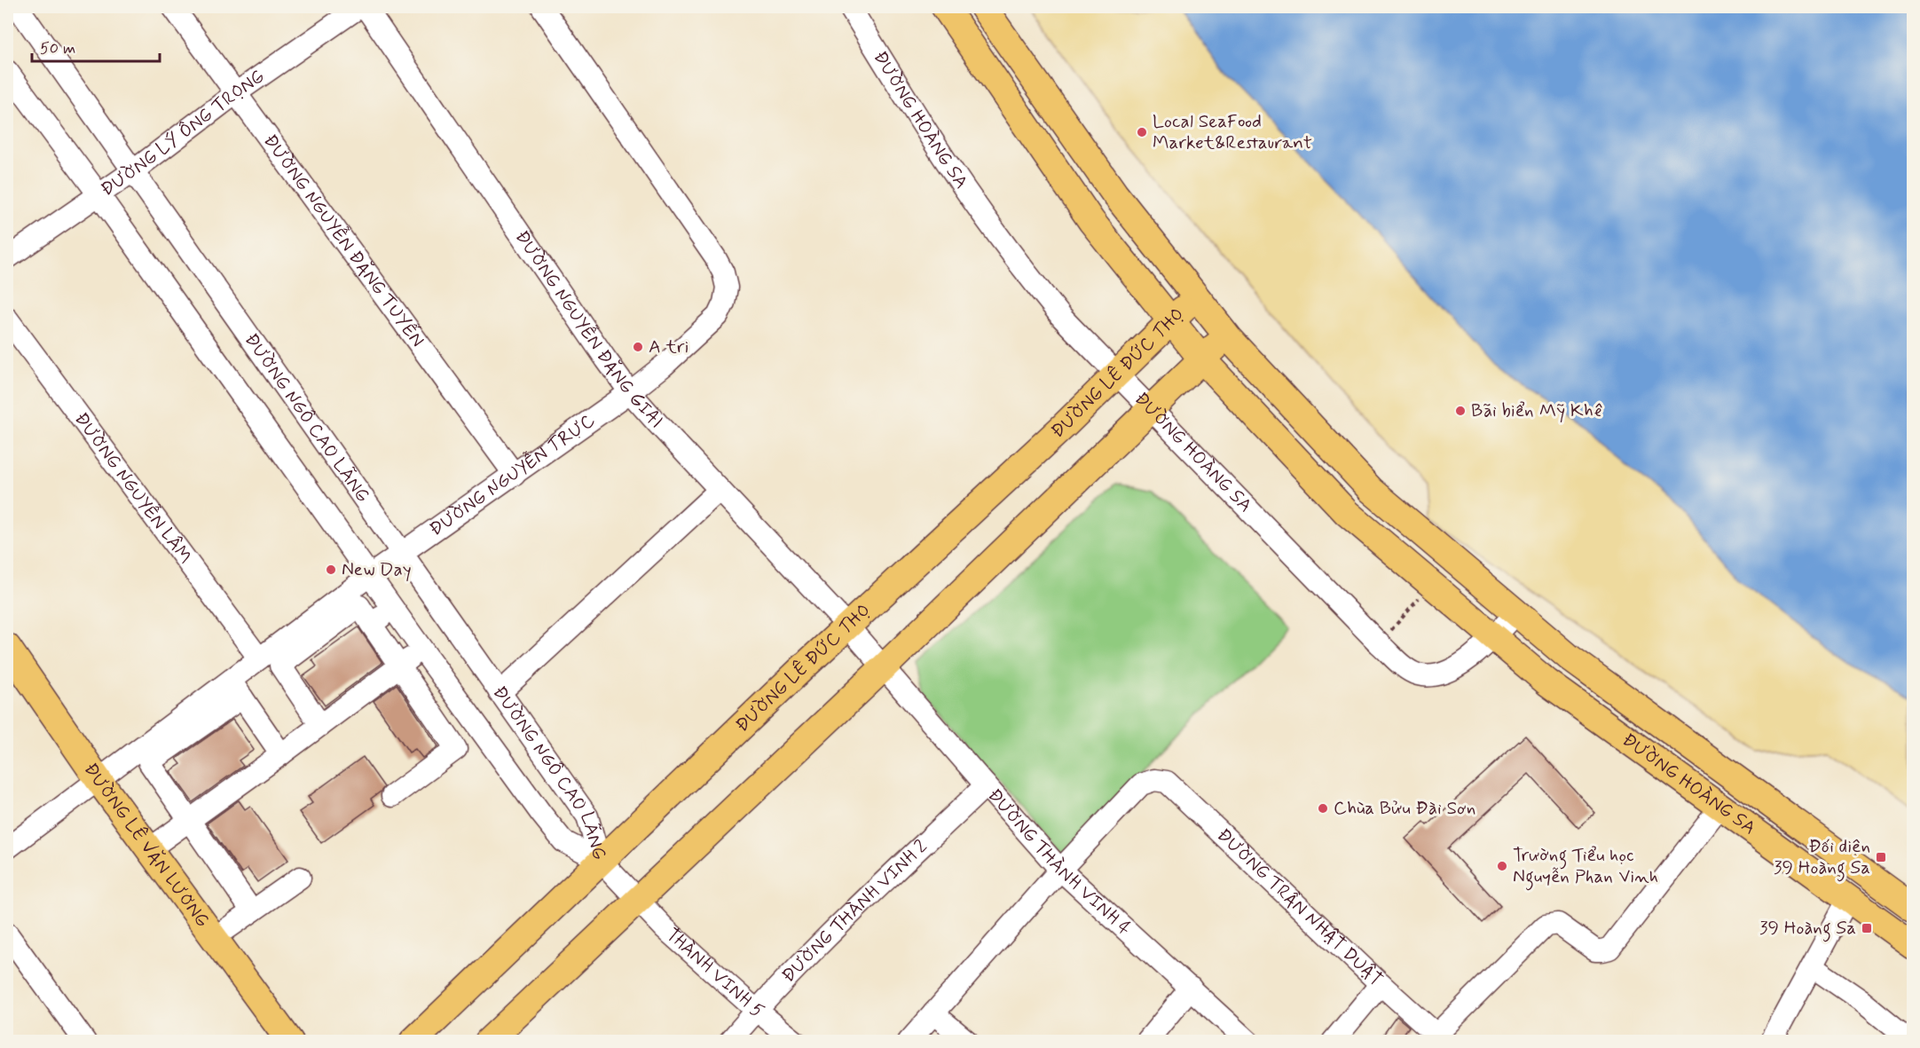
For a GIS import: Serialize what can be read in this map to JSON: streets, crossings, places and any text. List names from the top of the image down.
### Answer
{
  "streets": {
    "main road": ["ĐƯỜNG HOÀNG SA", "ĐƯỜNG LÊ ĐỨC THỌ", "ĐƯỜNG LÊ VĂN LƯƠNG"],
    "street": [
      "ĐƯỜNG LÝ ÔNG TRỌNG",
      "ĐƯỜNG NGUYỄN ĐĂNG TUYẾN",
      "ĐƯỜNG NGUYỄN ĐĂNG GIAI",
      "ĐƯỜNG NGÔ CAO LÃNG",
      "ĐƯỜNG NGUYỄN TRỰC",
      "ĐƯỜNG NGUYỄN LÂM",
      "ĐƯỜNG THÀNH VINH 4",
      "ĐƯỜNG TRẦN NHẬT DUẬT",
      "ĐƯỜNG THÀNH VINH 2",
      "THÀNH VINH 5"
    ]
  },
  "crossings": [
    ["ĐƯỜNG HOÀNG SA", "ĐƯỜNG LÊ ĐỨC THỌ"],
    ["ĐƯỜNG LÝ ÔNG TRỌNG", "ĐƯỜNG NGUYỄN ĐĂNG TUYẾN"],
    ["ĐƯỜNG LÝ ÔNG TRỌNG", "ĐƯỜNG NGÔ CAO LÃNG"],
    ["ĐƯỜNG NGUYỄN ĐĂNG TUYẾN", "ĐƯỜNG NGUYỄN TRỰC"],
    ["ĐƯỜNG NGUYỄN ĐĂNG GIAI", "ĐƯỜNG LÊ ĐỨC THỌ"],
    ["ĐƯỜNG NGUYỄN ĐĂNG GIAI", "ĐƯỜNG NGUYỄN TRỰC"],
    ["ĐƯỜNG NGUYỄN ĐĂNG GIAI", "ĐƯỜNG THÀNH VINH 4"],
    ["ĐƯỜNG LÊ ĐỨC THỌ", "ĐƯỜNG NGÔ CAO LÃNG"],
    ["ĐƯỜNG LÊ ĐỨC THỌ", "ĐƯỜNG THÀNH VINH 4"],
    ["ĐƯỜNG LÊ ĐỨC THỌ", "THÀNH VINH 5"],
    ["ĐƯỜNG NGÔ CAO LÃNG", "ĐƯỜNG NGUYỄN TRỰC"],
    ["ĐƯỜNG NGÔ CAO LÃNG", "THÀNH VINH 5"],
    ["ĐƯỜNG NGUYỄN TRỰC", "ĐƯỜNG NGUYỄN LÂM"],
    ["ĐƯỜNG NGUYỄN TRỰC", "ĐƯỜNG LÊ VĂN LƯƠNG"],
    ["ĐƯỜNG THÀNH VINH 4", "ĐƯỜNG TRẦN NHẬT DUẬT"],
    ["ĐƯỜNG THÀNH VINH 4", "ĐƯỜNG THÀNH VINH 2"],
    ["ĐƯỜNG THÀNH VINH 2", "THÀNH VINH 5"]
  ],
  "places": {
    "other": [
      "Local SeaFood Market&Restaurant",
      "A tri",
      "Bãi biển Mỹ Khê",
      "New Day",
      "Chùa Bửu Đài Sơn",
      "Trường Tiểu học Nguyễn Phan Vinh"
    ],
    "transit": ["Đối diện 39 Hoàng Sa", "39 Hoàng Sa"]
  },
  "scale_bar": "50 m"
}
